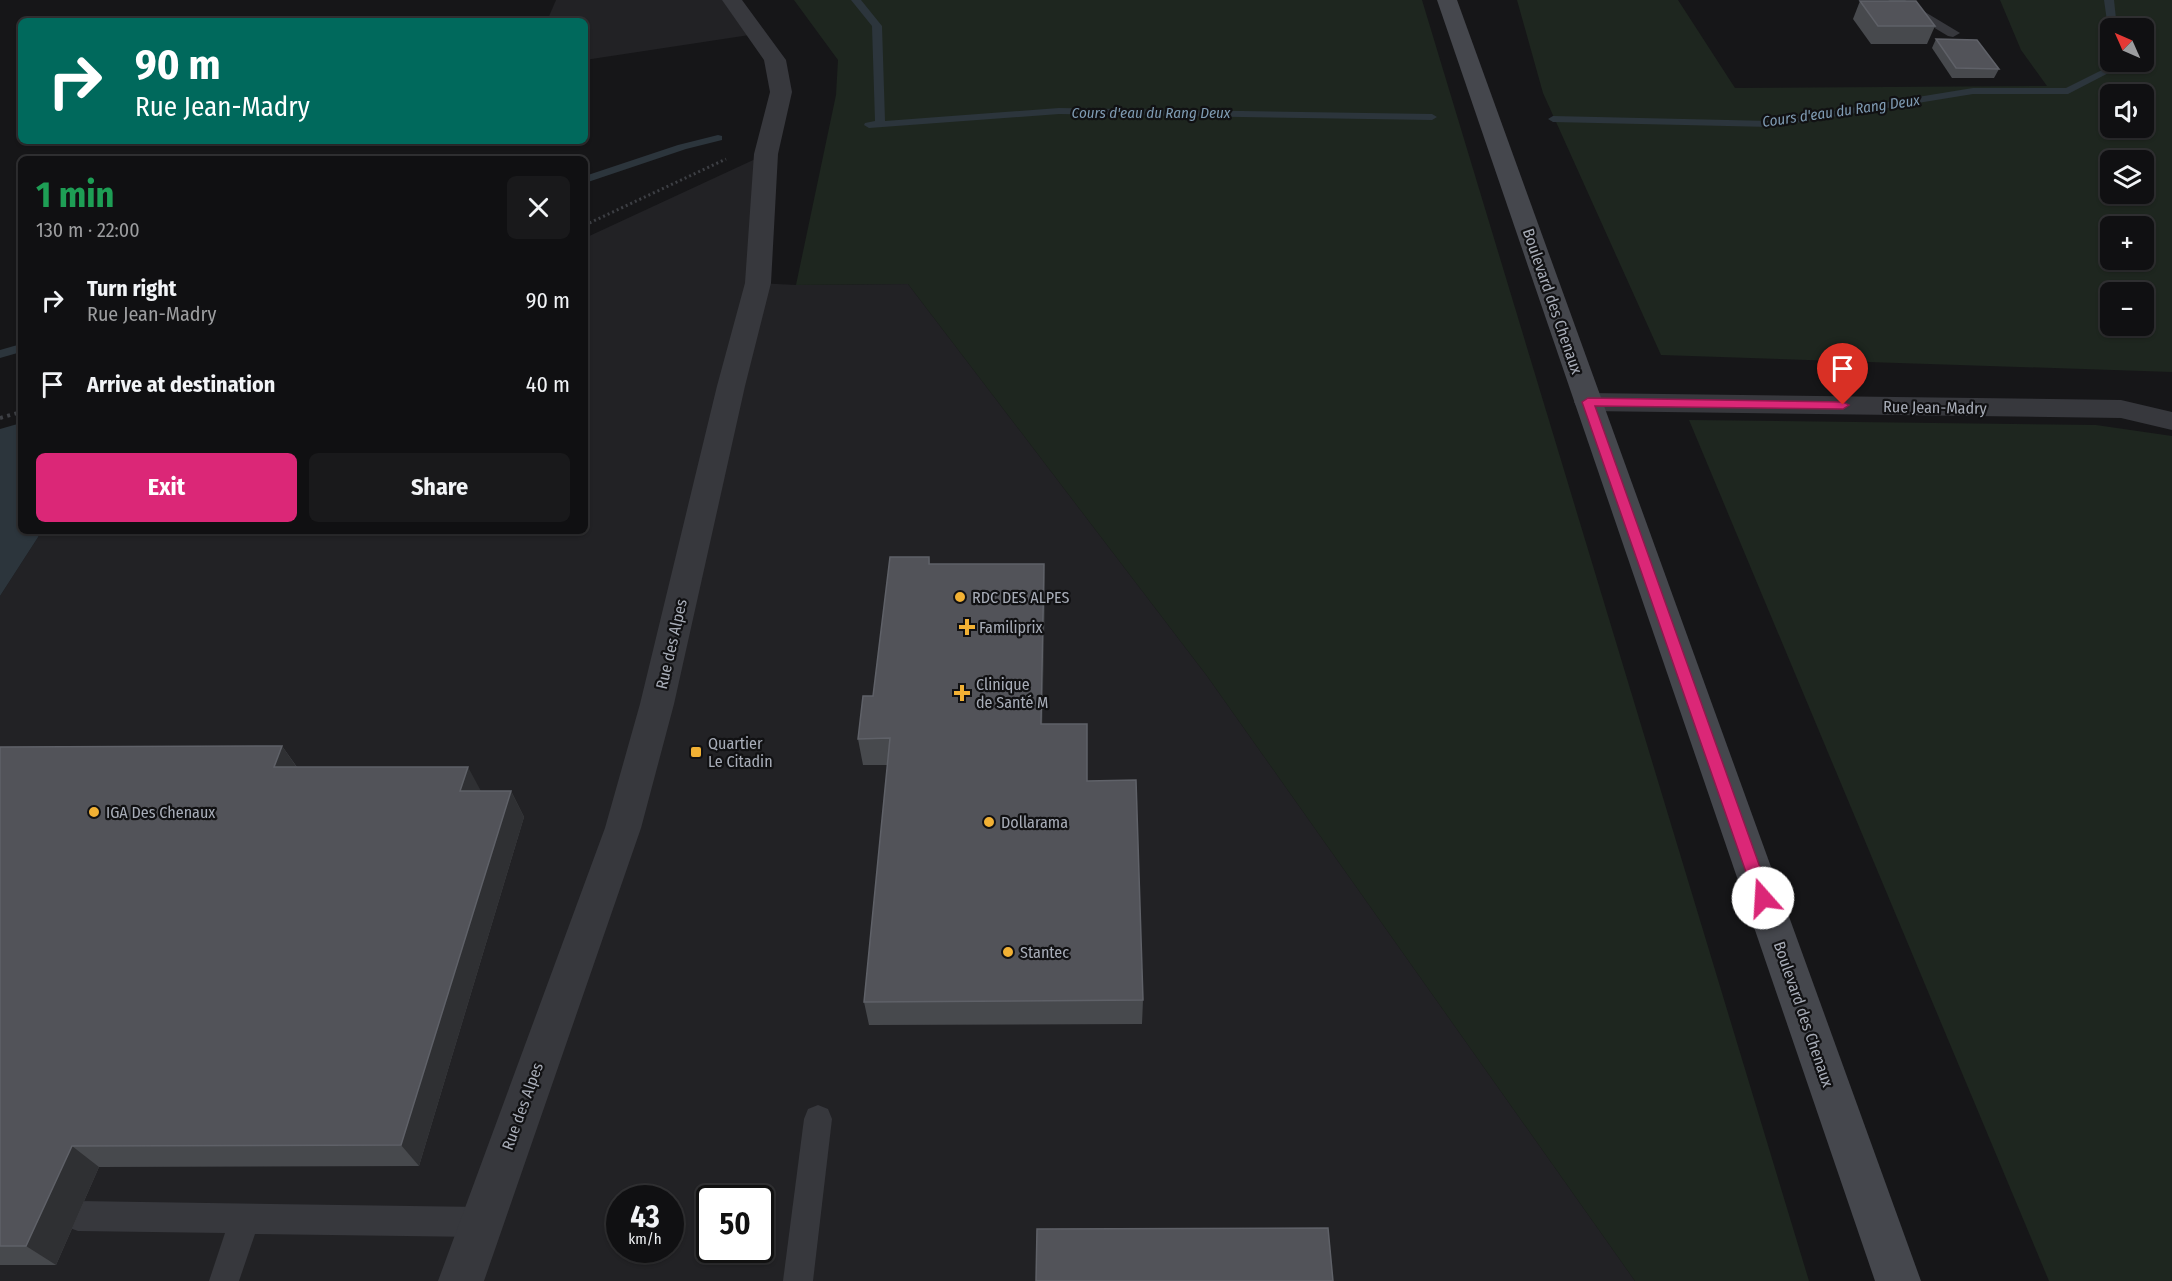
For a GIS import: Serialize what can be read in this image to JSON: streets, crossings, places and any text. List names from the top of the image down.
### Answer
{
  "streets": {
    "main road": ["Boulevard des Chenaux"],
    "street": ["Rue Jean-Madry", "Rue des Alpes"]
  },
  "crossings": [
    ["Boulevard des Chenaux", "Rue Jean-Madry"]
  ],
  "water": ["Cours d'eau du Rang Deux"],
  "places": {
    "other": [
      "RDC DES ALPES",
      "IGA Des Chenaux",
      "Dollarama",
      "Stantec"
    ],
    "health": ["Familiprix", "Clinique de Santé M"],
    "transit": ["Quartier Le Citadin"]
  },
  "north": "top left",
  "page": {
    "map_buttons": ["+", "−"],
    "turn": ["90 m", "Rue Jean-Madry"],
    "heading": ["1 min", "130 m · 22:00"],
    "list": [
      {
        "name": "Turn right",
        "note": "Rue Jean-Madry",
        "value": "90 m"
      },
      {
        "name": "Arrive at destination",
        "value": "40 m"
      }
    ],
    "buttons": ["Exit", "Share"],
    "speed": "43 km/h",
    "limit": "50"
  }
}
